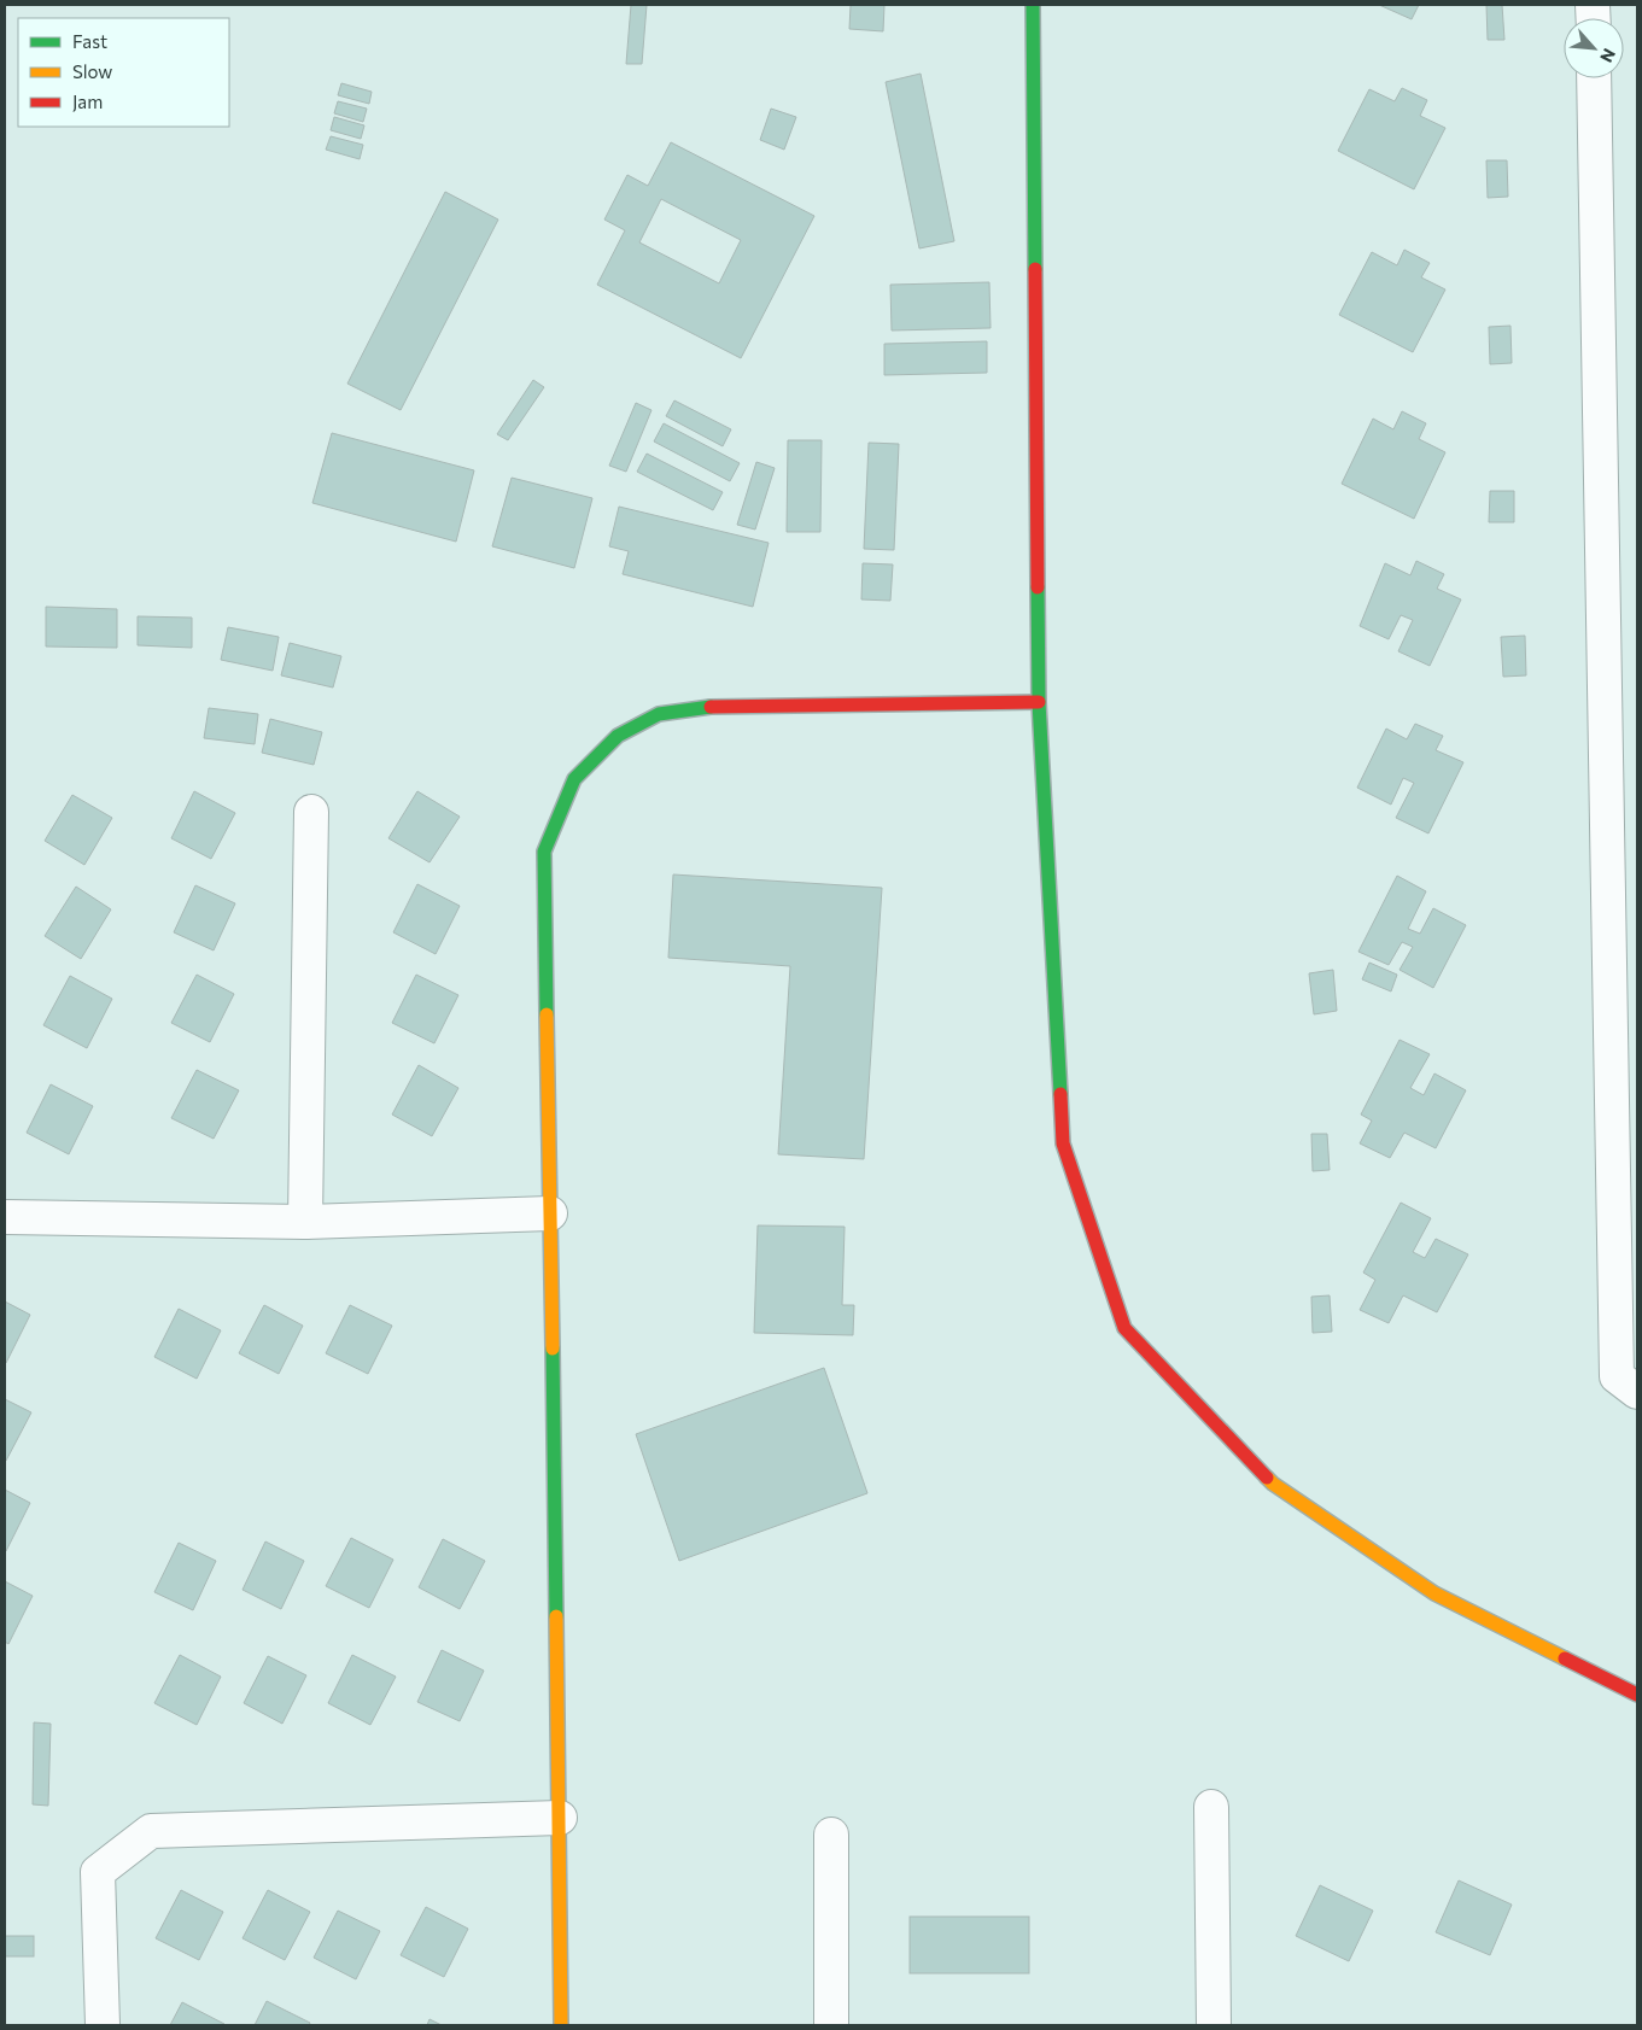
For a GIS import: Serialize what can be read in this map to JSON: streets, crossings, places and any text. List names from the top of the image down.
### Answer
{
  "legend": ["Fast", "Slow", "Jam"],
  "north": "bottom right"
}
